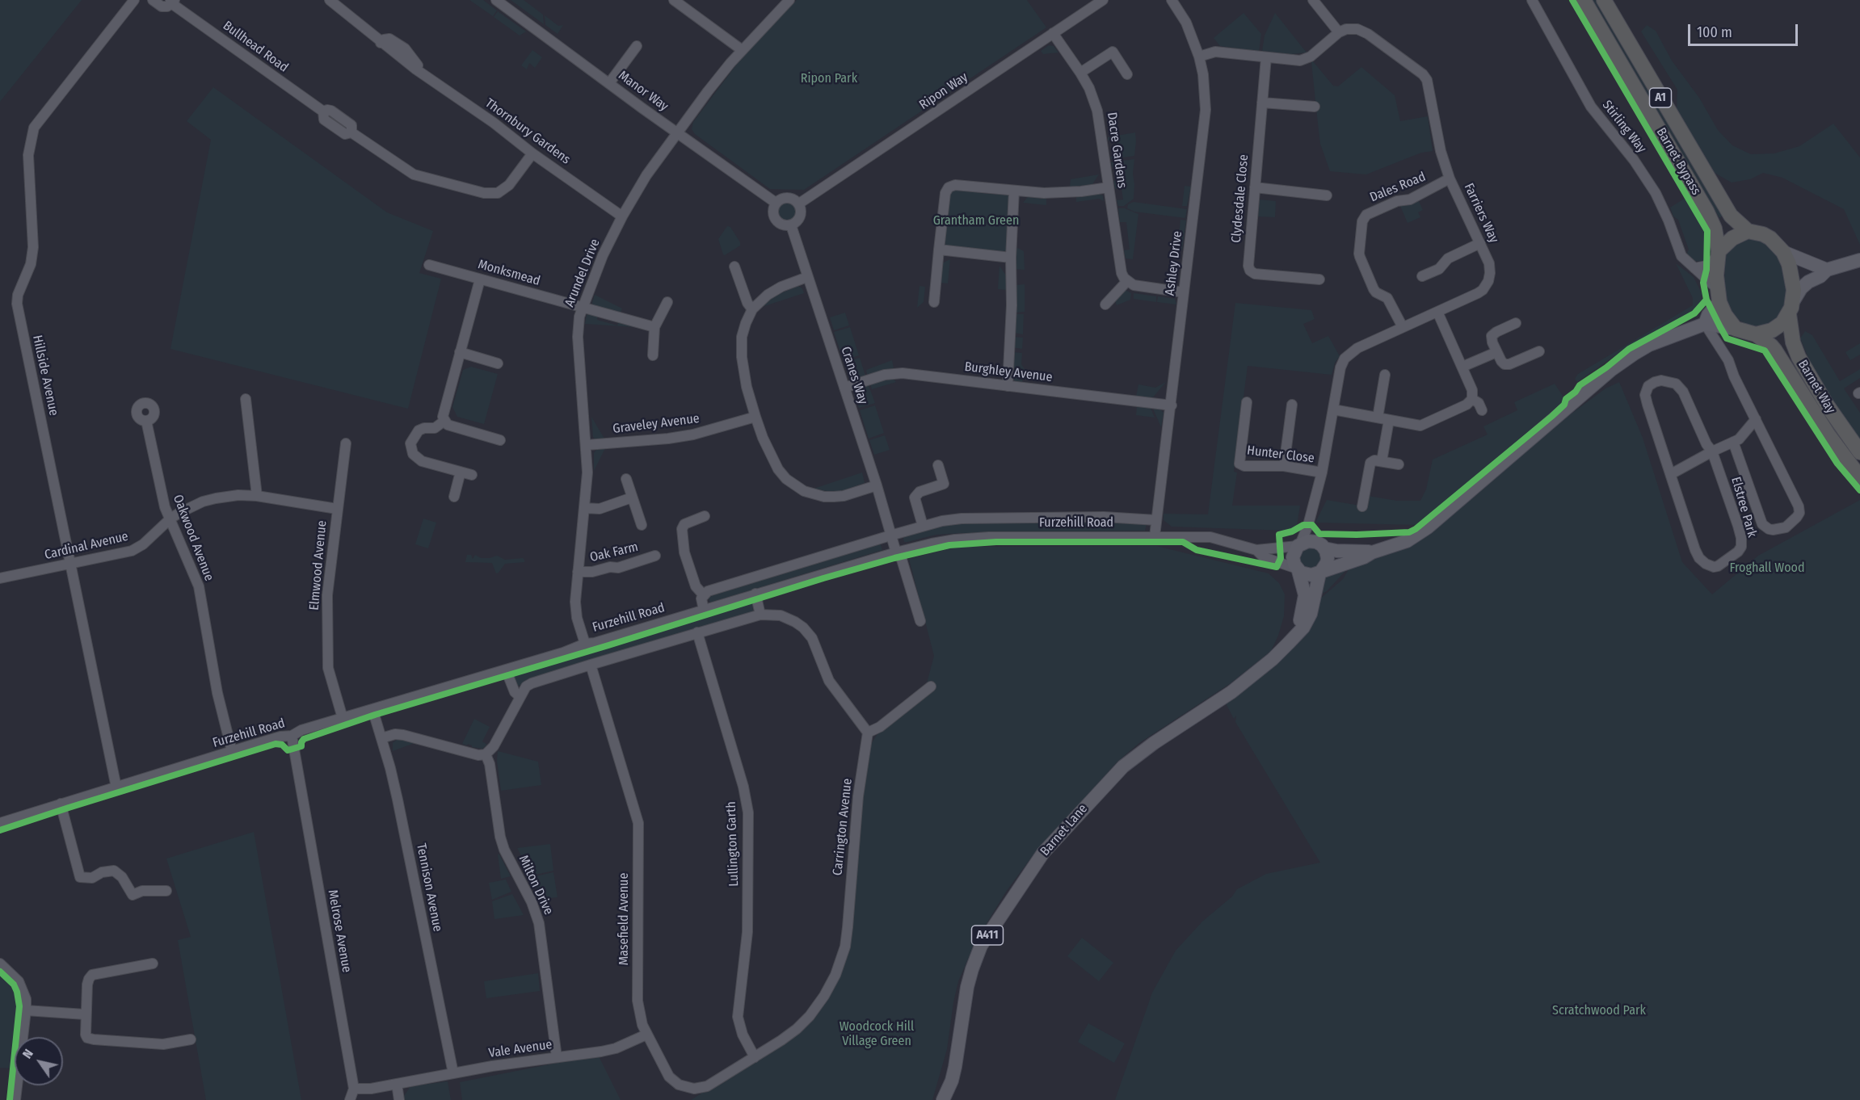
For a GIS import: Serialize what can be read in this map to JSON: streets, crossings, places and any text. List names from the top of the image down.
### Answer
{
  "streets": {
    "highway": ["A1", "Barnet Bypass", "Barnet Way"],
    "main road": ["Barnet Lane", "A411"],
    "street": [
      "Bullhead Road",
      "Manor Way",
      "Ripon Way",
      "Stirling Way",
      "Thornbury Gardens",
      "Dacre Gardens",
      "Dales Road",
      "Clydesdale Close",
      "Farriers Way",
      "Ashley Drive",
      "Monksmead",
      "Arundel Drive",
      "Burghley Avenue",
      "Hillside Avenue",
      "Cranes Way",
      "Graveley Avenue",
      "Hunter Close",
      "Elstree Park",
      "Furzehill Road",
      "Oakwood Avenue",
      "Cardinal Avenue",
      "Oak Farm",
      "Elmwood Avenue",
      "Carrington Avenue",
      "Lullington Garth",
      "Milton Drive",
      "Tennison Avenue",
      "Masefield Avenue",
      "Melrose Avenue",
      "Vale Avenue"
    ]
  },
  "crossings": [
    ["Bullhead Road", "Thornbury Gardens"],
    ["Manor Way", "Ripon Way"],
    ["Manor Way", "Arundel Drive"],
    ["Manor Way", "Cranes Way"],
    ["Ripon Way", "Dacre Gardens"],
    ["Ripon Way", "Cranes Way"],
    ["Stirling Way", "Barnet Bypass"],
    ["Stirling Way", "Barnet Way"],
    ["Thornbury Gardens", "Arundel Drive"],
    ["Barnet Bypass", "Barnet Way"],
    ["Dales Road", "Farriers Way"],
    ["Farriers Way", "Hunter Close"],
    ["Farriers Way", "Furzehill Road"],
    ["Farriers Way", "Barnet Lane"],
    ["Ashley Drive", "Burghley Avenue"],
    ["Ashley Drive", "Furzehill Road"],
    ["Monksmead", "Arundel Drive"],
    ["Arundel Drive", "Graveley Avenue"],
    ["Arundel Drive", "Furzehill Road"],
    ["Arundel Drive", "Oak Farm"],
    ["Burghley Avenue", "Cranes Way"],
    ["Hillside Avenue", "Furzehill Road"],
    ["Hillside Avenue", "Cardinal Avenue"],
    ["Cranes Way", "Furzehill Road"],
    ["Furzehill Road", "Oakwood Avenue"],
    ["Furzehill Road", "Elmwood Avenue"],
    ["Furzehill Road", "Barnet Lane"],
    ["Furzehill Road", "Tennison Avenue"],
    ["Furzehill Road", "Melrose Avenue"],
    ["Oakwood Avenue", "Cardinal Avenue"],
    ["Cardinal Avenue", "Elmwood Avenue"],
    ["Carrington Avenue", "Lullington Garth"],
    ["Carrington Avenue", "Masefield Avenue"],
    ["Lullington Garth", "Masefield Avenue"],
    ["Milton Drive", "Vale Avenue"],
    ["Tennison Avenue", "Vale Avenue"],
    ["Masefield Avenue", "Vale Avenue"]
  ],
  "parks": [
    "Ripon Park",
    "Grantham Green",
    "Froghall Wood",
    "Scratchwood Park",
    "Woodcock Hill Village Green"
  ],
  "scale_bar": "100 m",
  "north": "top left"
}
